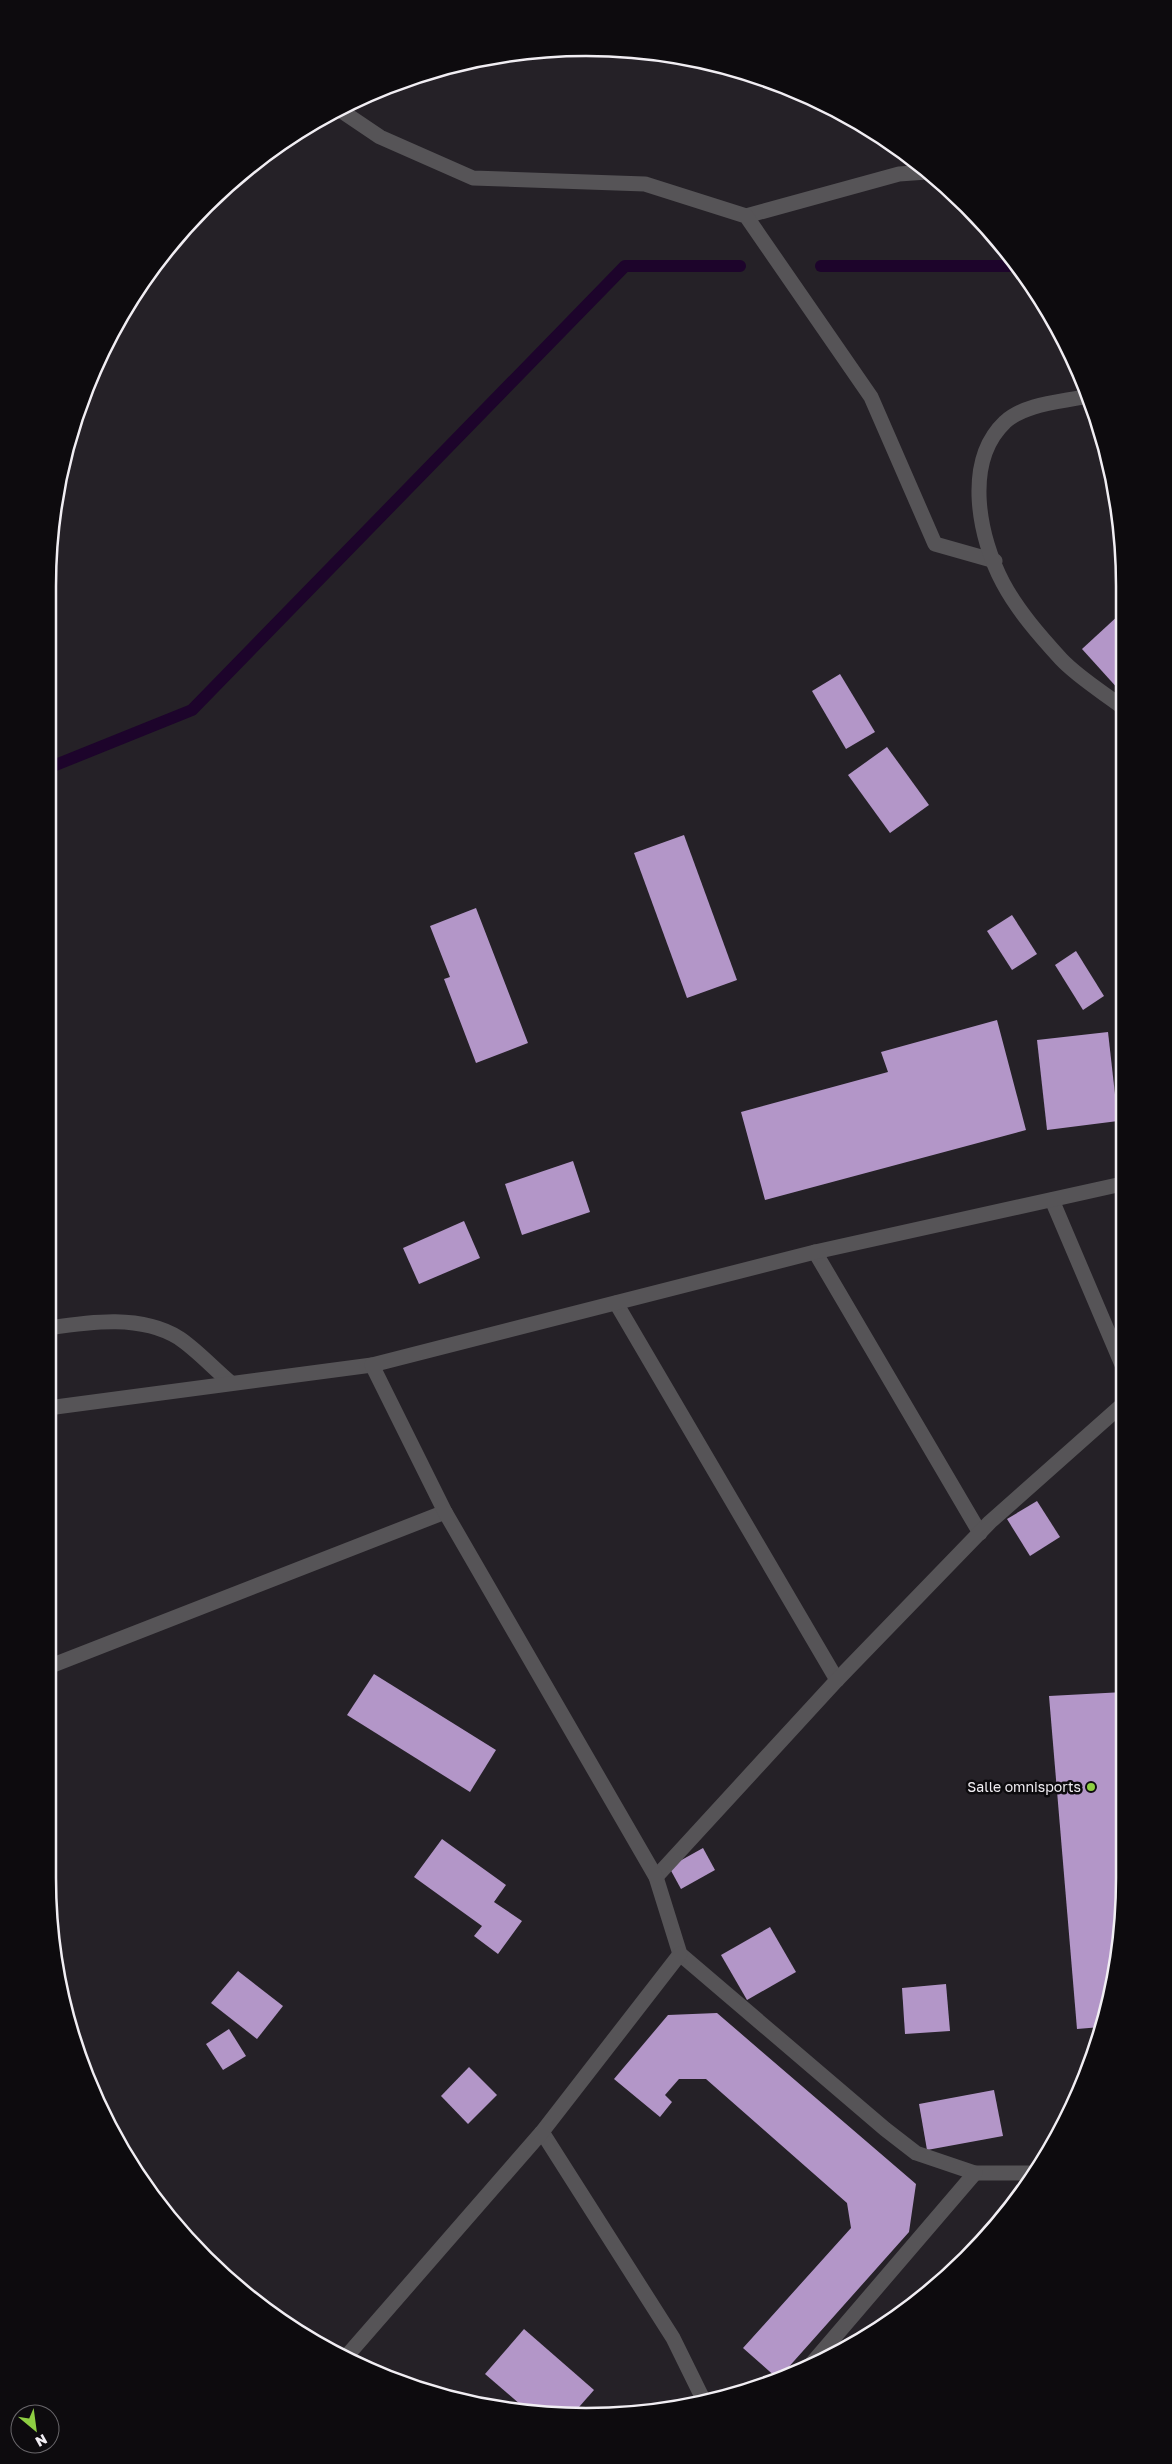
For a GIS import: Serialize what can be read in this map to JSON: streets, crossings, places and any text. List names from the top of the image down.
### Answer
{
  "places": ["Salle omnisports"],
  "north": "bottom right"
}
